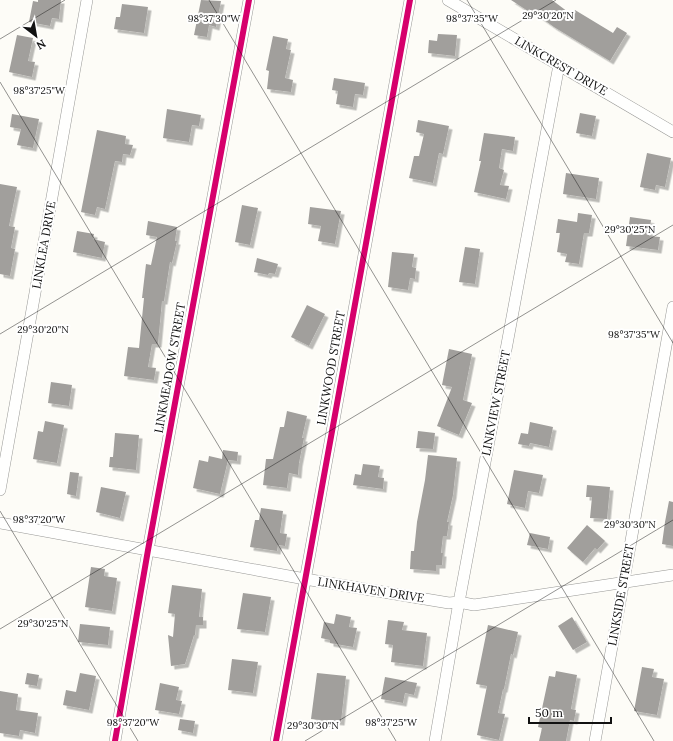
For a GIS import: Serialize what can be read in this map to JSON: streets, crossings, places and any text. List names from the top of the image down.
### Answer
{
  "streets": {
    "street": [
      "LINKCREST DRIVE",
      "LINKLEA DRIVE",
      "LINKMEADOW STREET",
      "LINKWOOD STREET",
      "LINKVIEW STREET",
      "LINKHAVEN DRIVE",
      "LINKSIDE STREET"
    ]
  },
  "crossings": [
    ["LINKCREST DRIVE", "LINKVIEW STREET"],
    ["LINKMEADOW STREET", "LINKHAVEN DRIVE"],
    ["LINKWOOD STREET", "LINKHAVEN DRIVE"],
    ["LINKVIEW STREET", "LINKHAVEN DRIVE"],
    ["LINKHAVEN DRIVE", "LINKSIDE STREET"]
  ],
  "scale_bar": "50 m",
  "north": "bottom right",
  "coordinates": [
    "29°30'20\"N",
    "98°37'30\"W",
    "98°37'35\"W",
    "98°37'25\"W",
    "29°30'25\"N",
    "98°37'20\"W",
    "29°30'30\"N"
  ]
}
